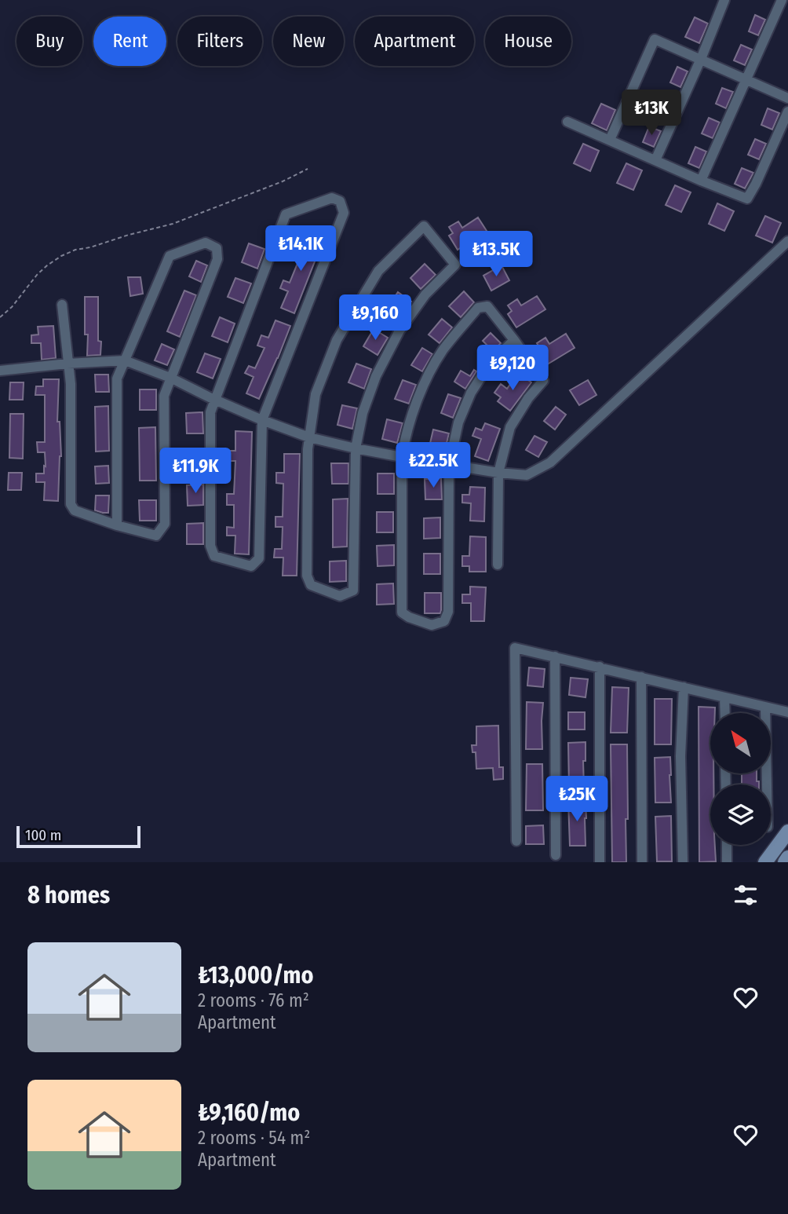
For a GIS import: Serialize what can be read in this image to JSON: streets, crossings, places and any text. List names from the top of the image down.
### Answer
{
  "scale_bar": "100 m",
  "north": "top left",
  "page": {
    "chip": [
      "Buy",
      "Rent",
      "Filters",
      "New",
      "Apartment",
      "House"
    ],
    "price": [
      "₺13K",
      "₺14.1K",
      "₺13.5K",
      "₺9,160",
      "₺9,120",
      "₺22.5K",
      "₺11.9K",
      "₺25K"
    ],
    "scale": "100 m",
    "heading": "8 homes",
    "list": [
      {
        "name": "₺13,000/mo",
        "note": "2 rooms · 76 m² · Apartment"
      },
      {
        "name": "₺9,160/mo",
        "note": "2 rooms · 54 m² · Apartment"
      }
    ]
  }
}
